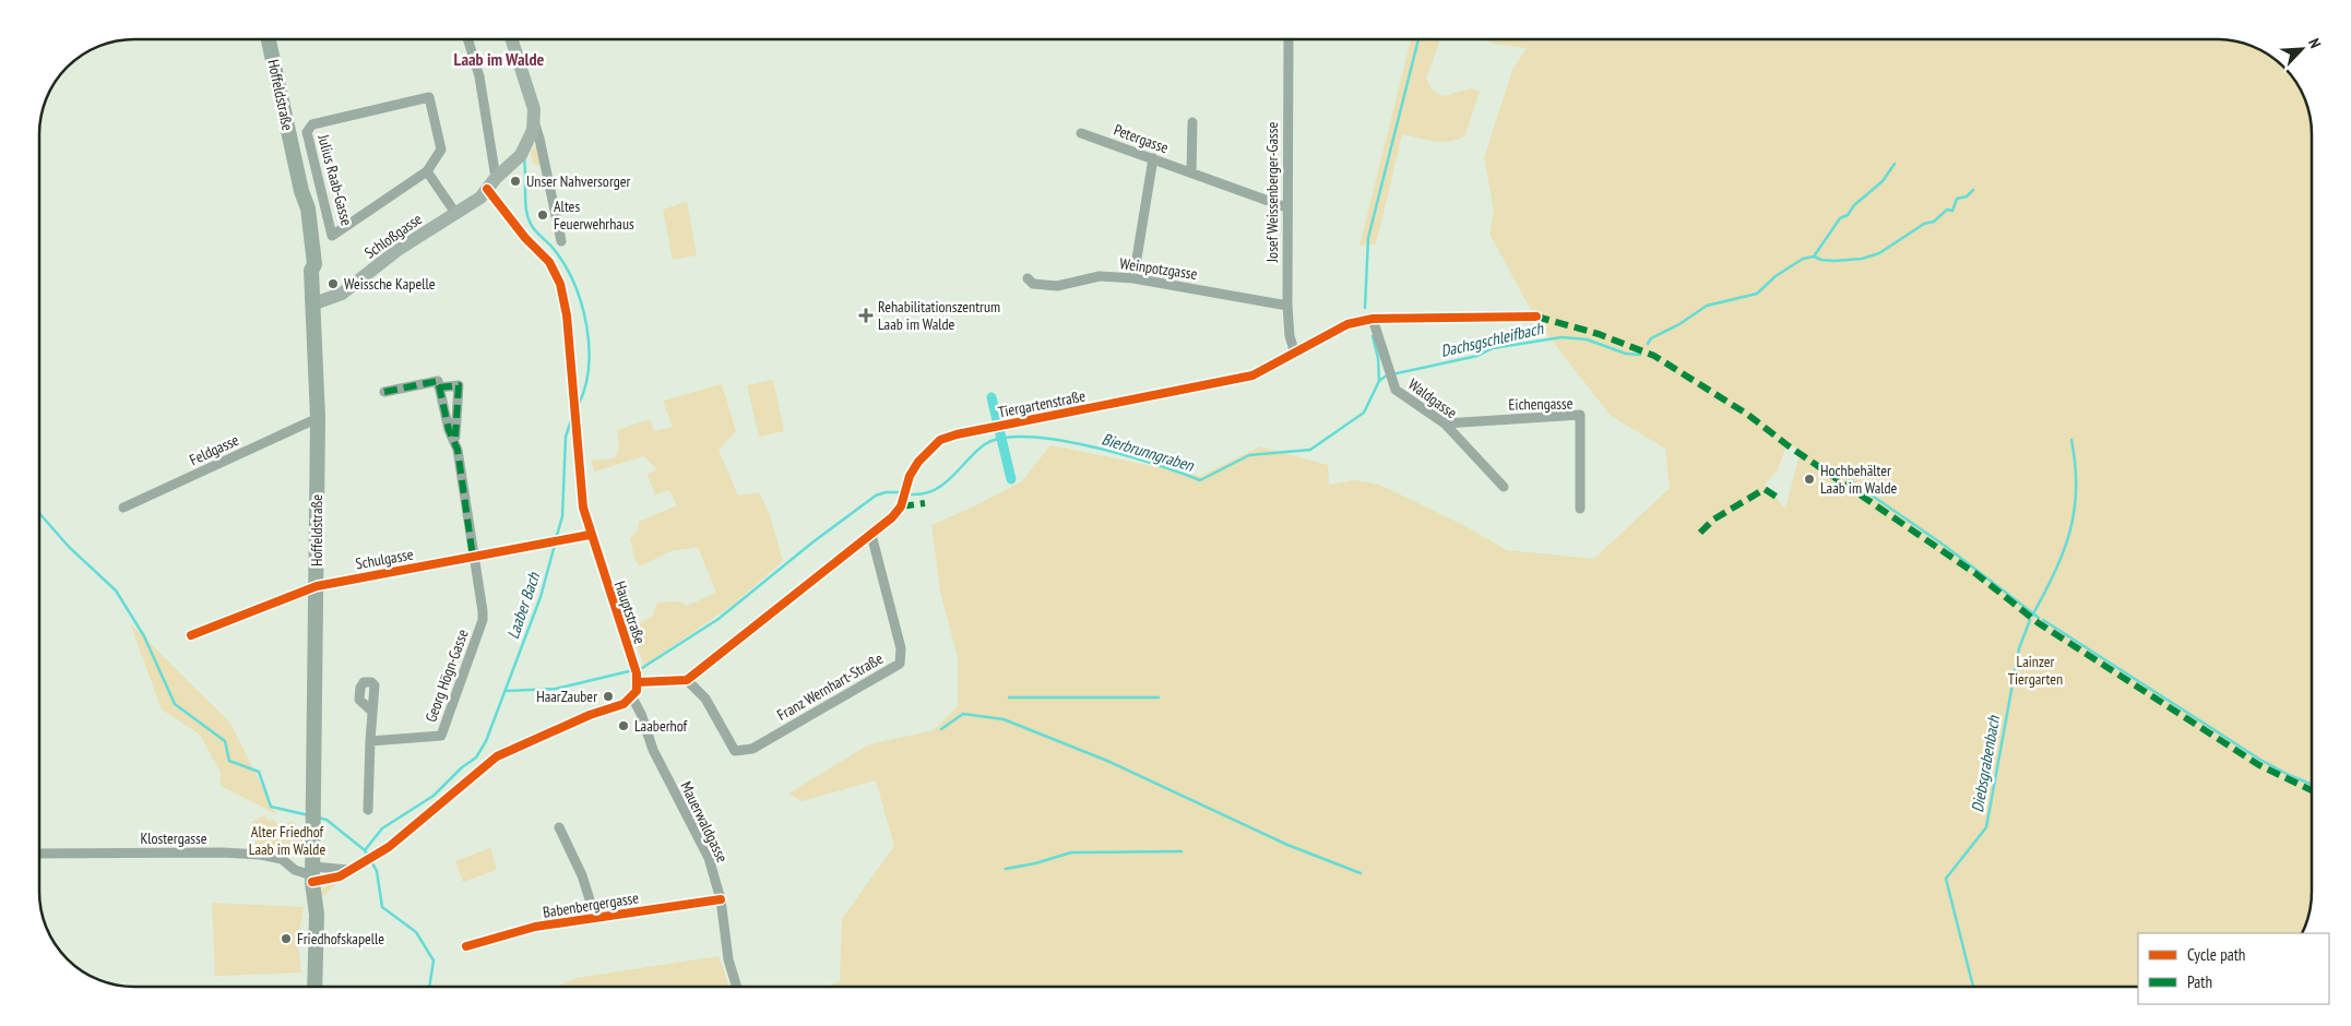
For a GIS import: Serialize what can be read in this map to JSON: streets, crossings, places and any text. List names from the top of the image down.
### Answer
{
  "streets": {
    "main road": ["Hoffeldstraße"],
    "street": [
      "Petergasse",
      "Julius Raab-Gasse",
      "Josef Weissenberger-Gasse",
      "Schloßgasse",
      "Weinpotzgasse",
      "Waldgasse",
      "Tiergartenstraße",
      "Eichengasse",
      "Feldgasse",
      "Schulgasse",
      "Hauptstraße",
      "Georg Högn-Gasse",
      "Franz Wernhart-Straße",
      "Mauerwaldgasse",
      "Klostergasse",
      "Babenbergergasse"
    ]
  },
  "crossings": [
    ["Hoffeldstraße", "Schloßgasse"],
    ["Hoffeldstraße", "Feldgasse"],
    ["Hoffeldstraße", "Schulgasse"],
    ["Hoffeldstraße", "Klostergasse"],
    ["Petergasse", "Josef Weissenberger-Gasse"],
    ["Josef Weissenberger-Gasse", "Weinpotzgasse"],
    ["Josef Weissenberger-Gasse", "Tiergartenstraße"],
    ["Schloßgasse", "Hauptstraße"],
    ["Waldgasse", "Tiergartenstraße"],
    ["Waldgasse", "Eichengasse"],
    ["Tiergartenstraße", "Franz Wernhart-Straße"],
    ["Schulgasse", "Hauptstraße"],
    ["Schulgasse", "Georg Högn-Gasse"],
    ["Mauerwaldgasse", "Babenbergergasse"]
  ],
  "districts": ["Laab im Walde"],
  "water": [
    "Dachsgschleifbach",
    "Bierbrunngraben",
    "Laaber Bach",
    "Diebsgrabenbach"
  ],
  "parks": ["Lainzer Tiergarten", "Alter Friedhof Laab im Walde"],
  "places": {
    "other": [
      "Unser Nahversorger",
      "Altes Feuerwehrhaus",
      "Weissche Kapelle",
      "Hochbehälter Laab im Walde",
      "HaarZauber",
      "Laaberhof",
      "Friedhofskapelle"
    ],
    "health": ["Rehabilitationszentrum Laab im Walde"]
  },
  "legend": ["Cycle path", "Path"],
  "north": "top right"
}
